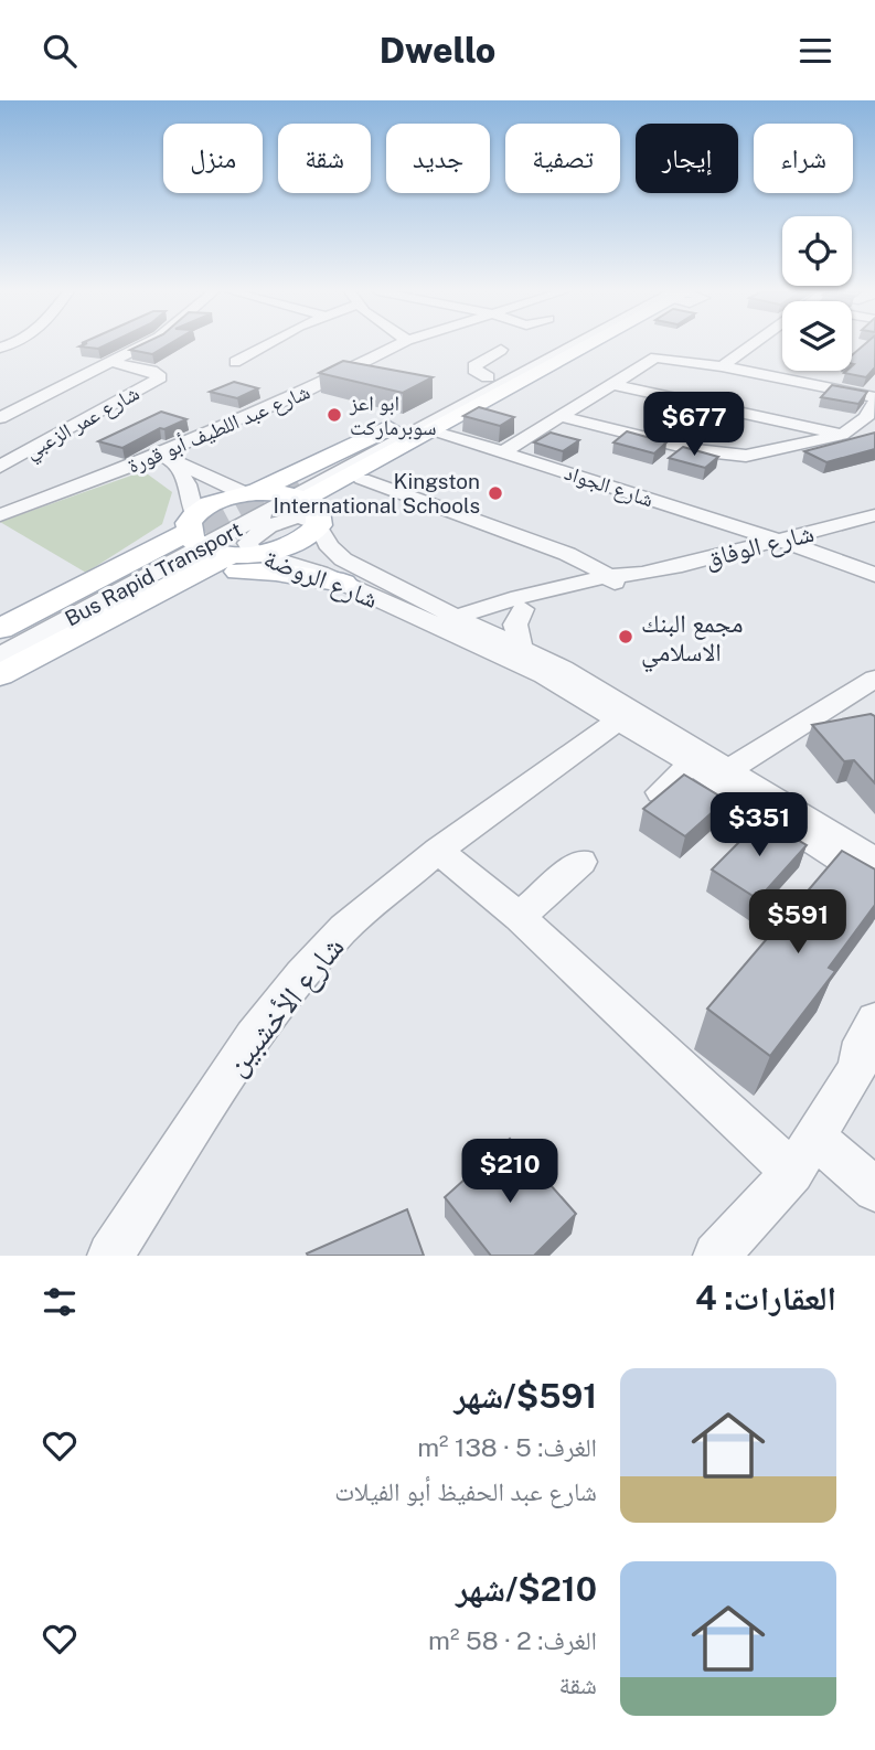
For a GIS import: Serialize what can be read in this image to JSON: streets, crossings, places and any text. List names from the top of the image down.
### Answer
{
  "streets": {
    "street": [
      "شارع عمر الزعبي",
      "شارع عبد اللطيف أبو قورة",
      "شارع الجواد",
      "شارع الوفاق",
      "Bus Rapid Transport",
      "شارع الروضة",
      "شارع الأخشبين"
    ]
  },
  "crossings": [
    ["شارع الجواد", "شارع الوفاق"],
    ["شارع الوفاق", "شارع الروضة"],
    ["شارع الروضة", "شارع الأخشبين"]
  ],
  "places": ["ابو اعز سوبرماركت", "Kingston International Schools", "مجمع البنك الاسلامي"],
  "page": {
    "header": "Dwello",
    "chip": [
      "شراء",
      "إيجار",
      "تصفية",
      "جديد",
      "شقة",
      "منزل"
    ],
    "price": [
      "$677",
      "$351",
      "$591",
      "$210"
    ],
    "heading": "العقارات: 4",
    "list": [
      {
        "name": "$591/شهر",
        "note": "الغرف: 5 · 138 m² · شارع عبد الحفيظ أبو الفيلات"
      },
      {
        "name": "$210/شهر",
        "note": "الغرف: 2 · 58 m² · شقة"
      }
    ]
  }
}
